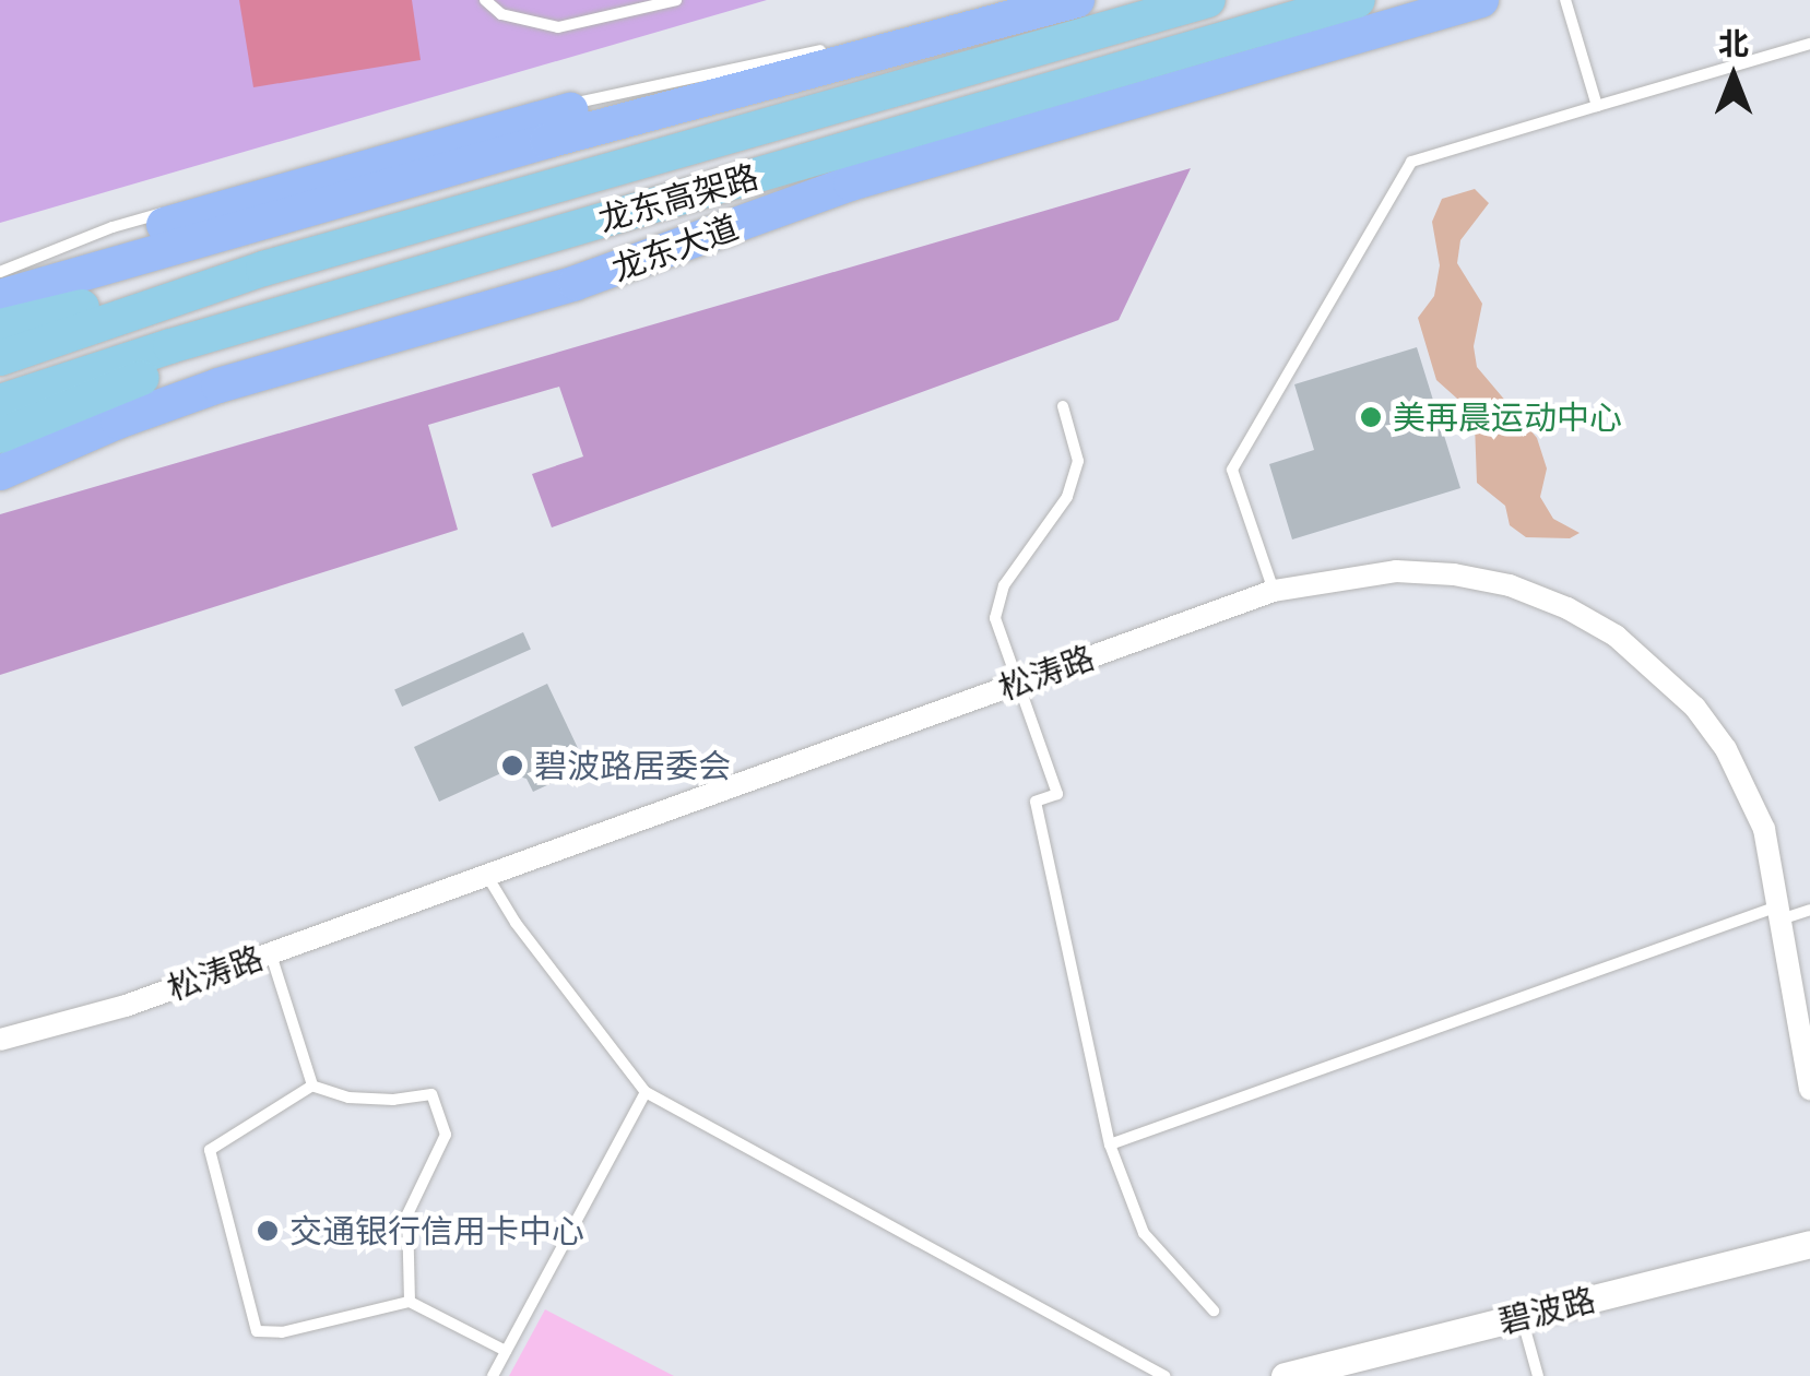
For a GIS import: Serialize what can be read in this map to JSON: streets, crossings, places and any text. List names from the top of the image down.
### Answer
{
  "streets": {
    "highway": ["龙东高架路"],
    "main road": ["龙东大道"],
    "street": ["松涛路", "碧波路"]
  },
  "places": ["美再晨运动中心", "碧波路居委会", "交通银行信用卡中心"],
  "north": "top"
}
